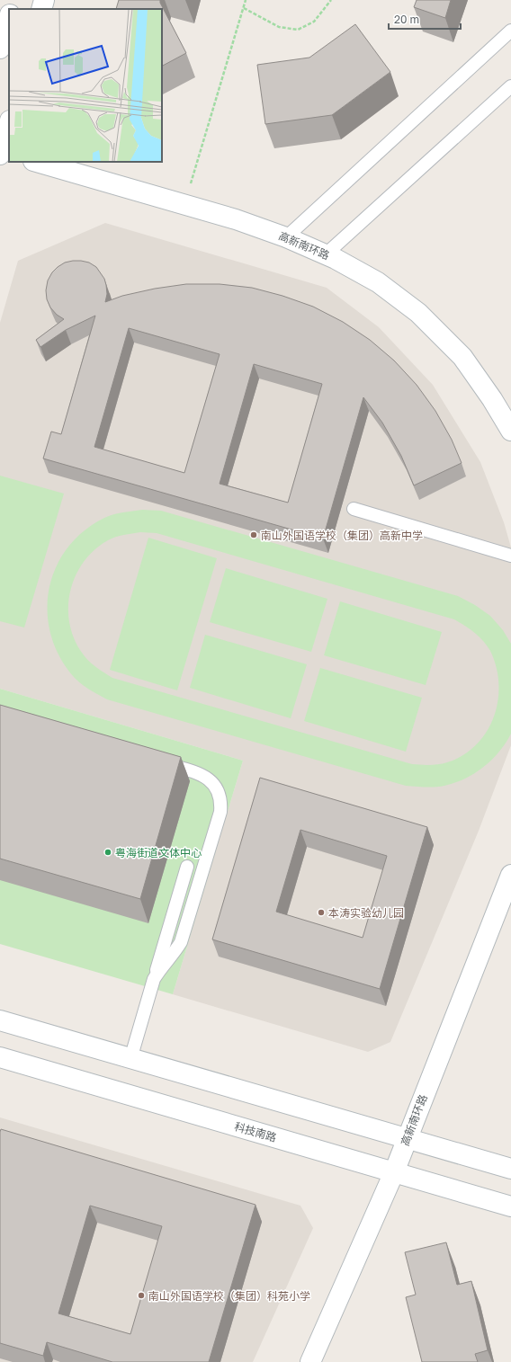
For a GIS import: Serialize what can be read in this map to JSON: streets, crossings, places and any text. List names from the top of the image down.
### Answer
{
  "streets": {
    "street": ["高新南环路", "科技南路"]
  },
  "crossings": [
    ["高新南环路", "科技南路"]
  ],
  "places": [
    "南山外国语学校（集团）高新中学",
    "粤海街道文体中心",
    "本涛实验幼儿园",
    "南山外国语学校（集团）科苑小学"
  ],
  "scale_bar": "20 m"
}
